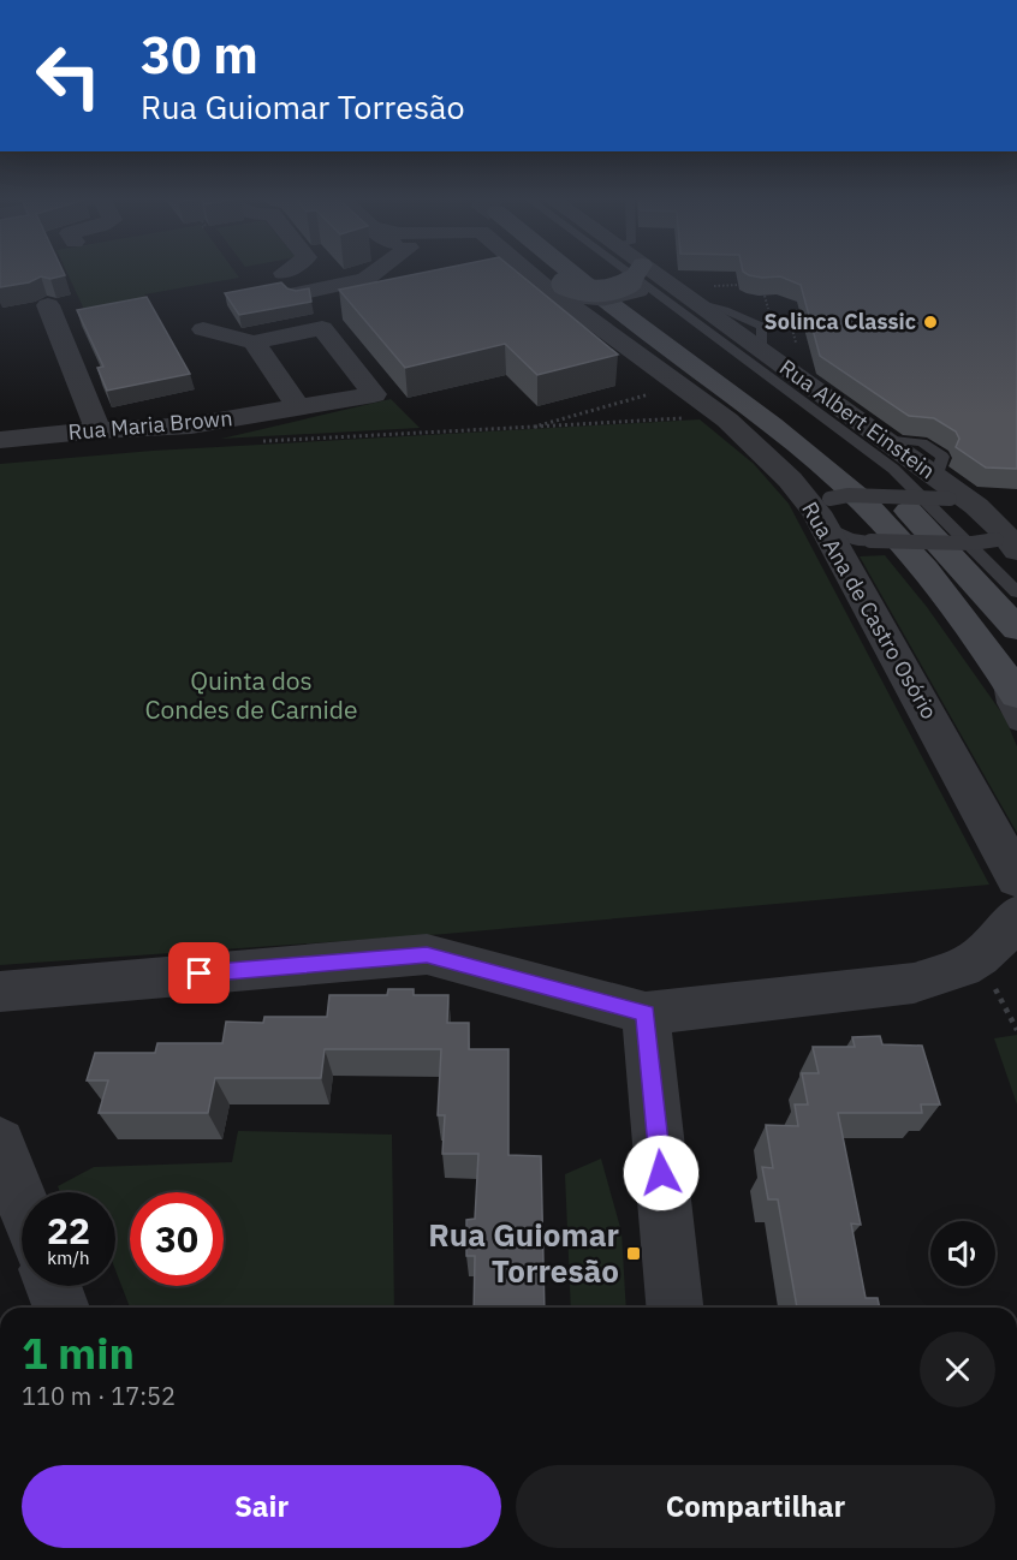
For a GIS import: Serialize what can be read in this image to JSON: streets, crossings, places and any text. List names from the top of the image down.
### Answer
{
  "streets": {
    "street": ["Rua Albert Einstein", "Rua Maria Brown", "Rua Ana de Castro Osório"]
  },
  "parks": ["Quinta dos Condes de Carnide"],
  "places": {
    "other": ["Solinca Classic"],
    "transit": ["Rua Guiomar Torresão"]
  },
  "page": {
    "turn": ["30 m", "Rua Guiomar Torresão"],
    "speed": "22 km/h",
    "limit": "30",
    "heading": ["1 min", "110 m · 17:52"],
    "buttons": ["Sair", "Compartilhar"]
  }
}
